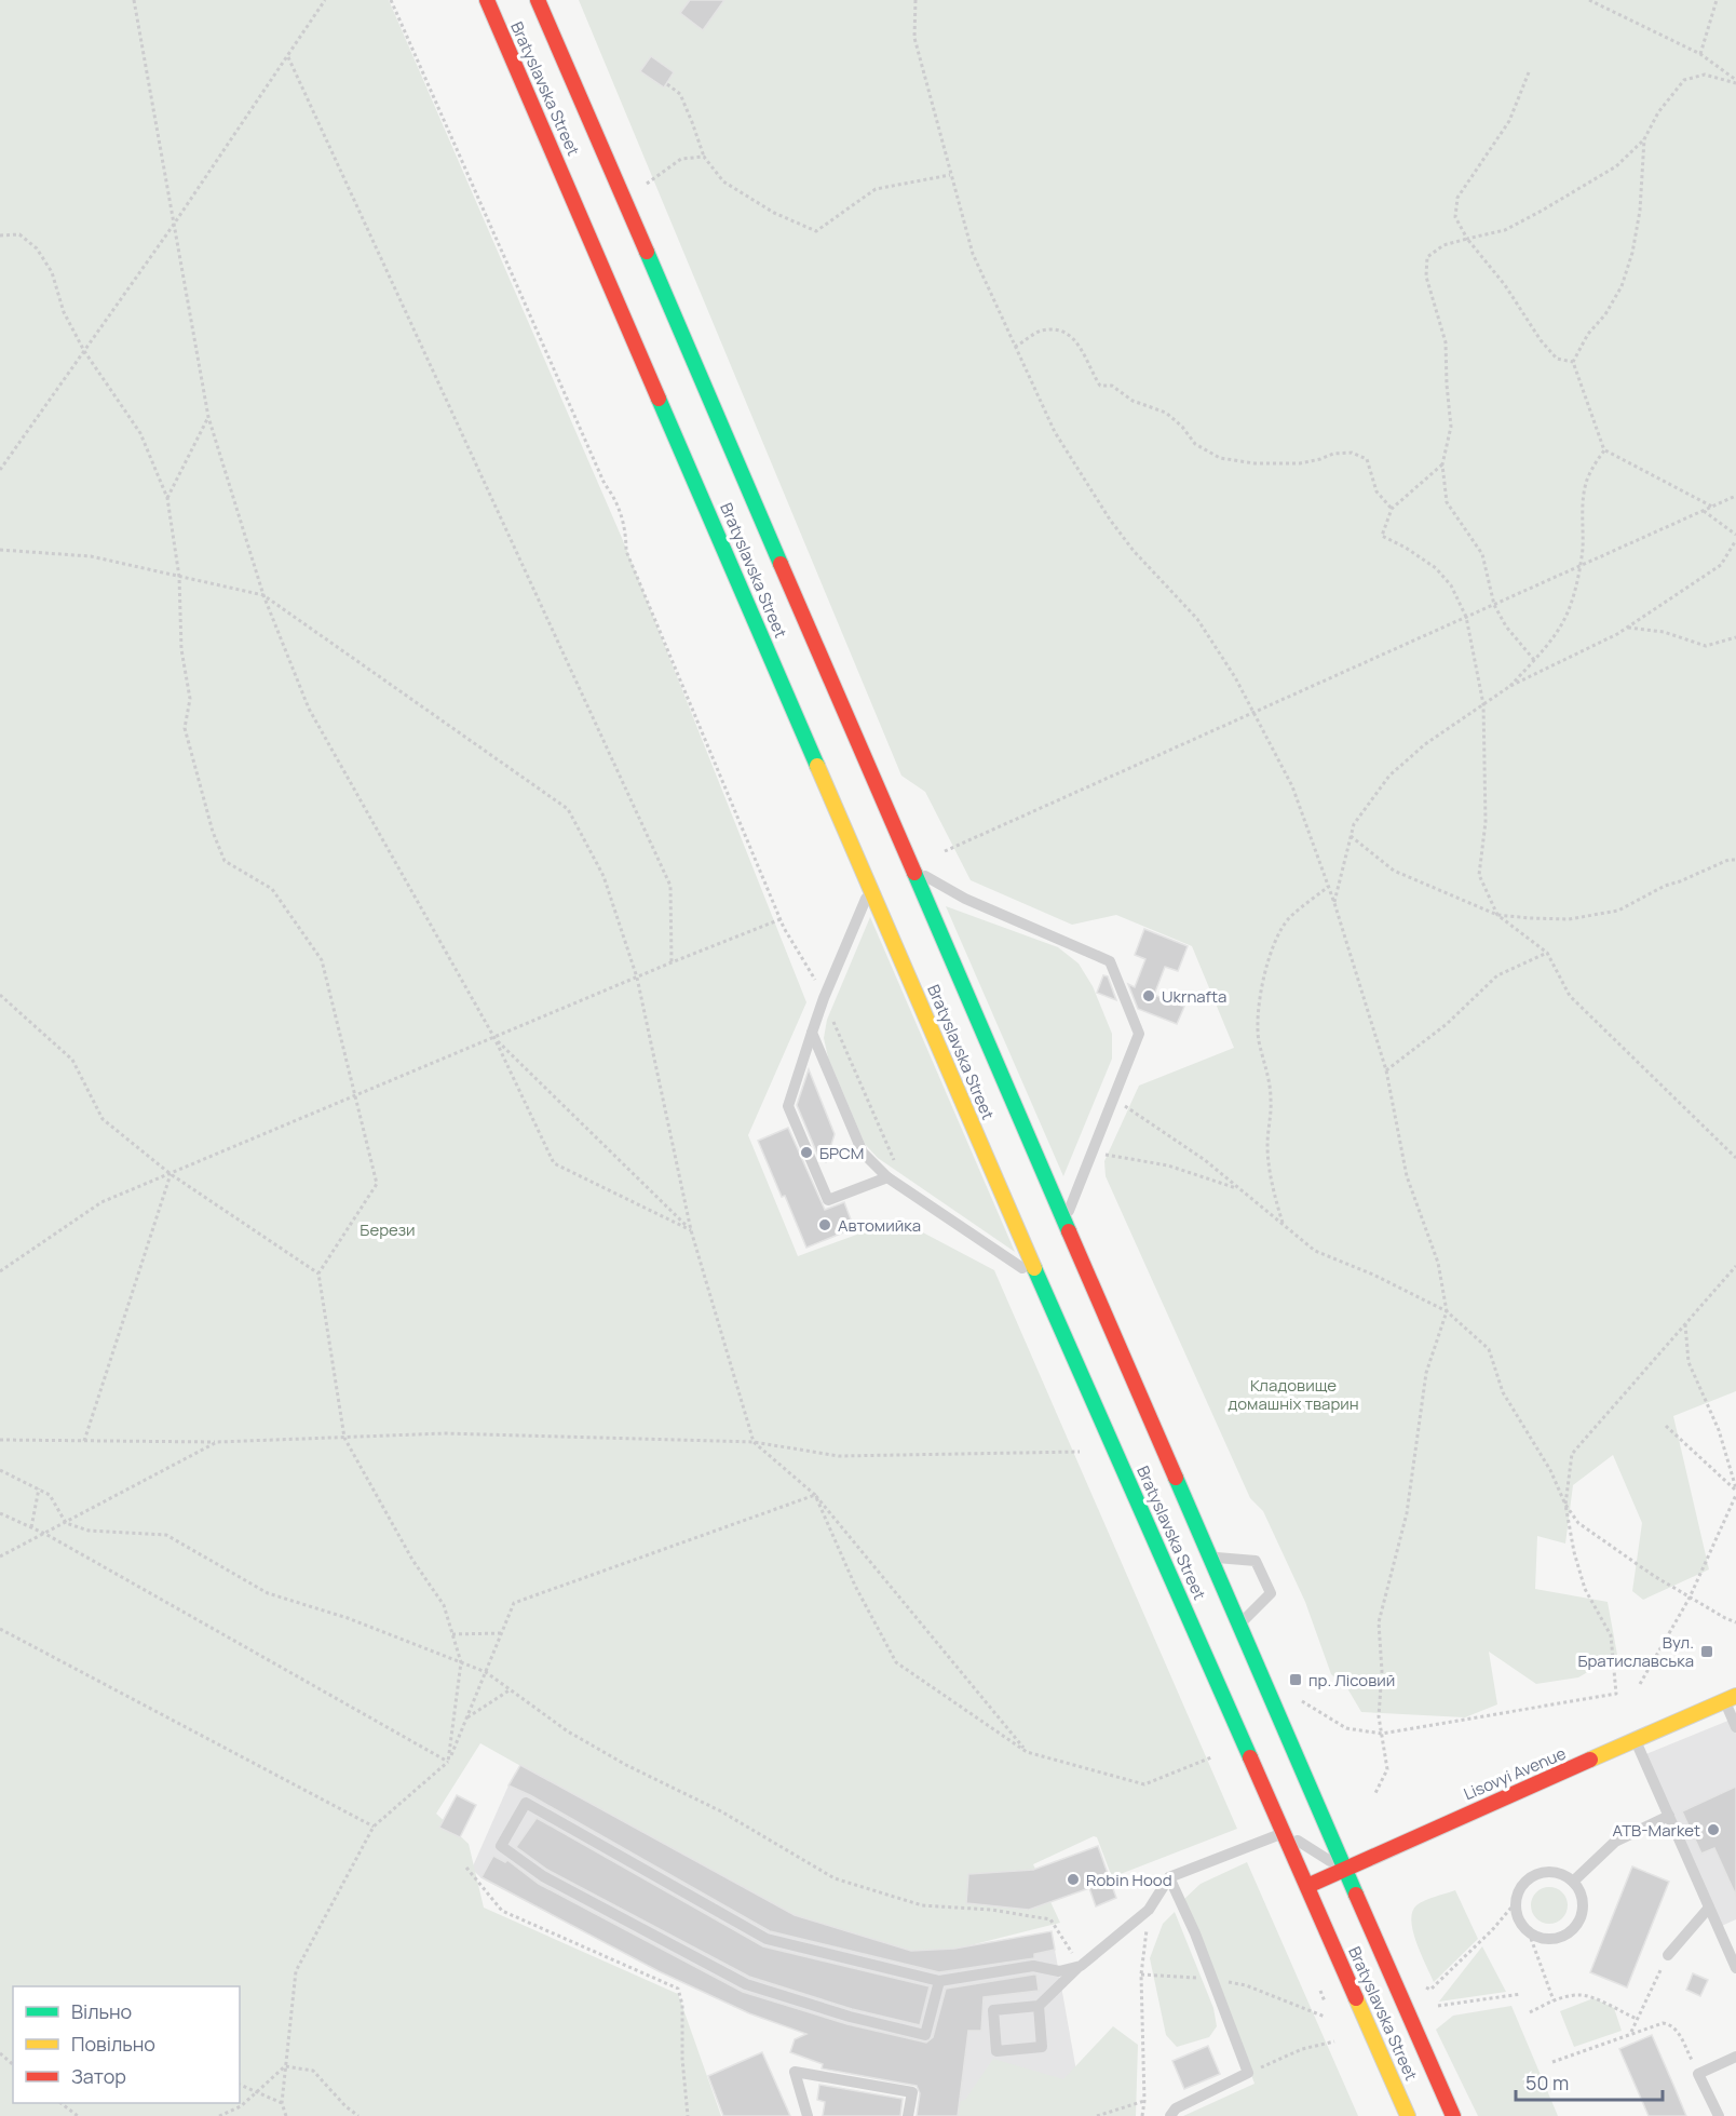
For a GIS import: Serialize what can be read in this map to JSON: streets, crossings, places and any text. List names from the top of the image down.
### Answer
{
  "streets": {
    "main road": ["Bratyslavska Street", "Lisovyi Avenue"]
  },
  "crossings": [
    ["Bratyslavska Street", "Lisovyi Avenue"]
  ],
  "parks": ["Берези", "Кладовище домашніх тварин"],
  "places": {
    "other": [
      "Ukrnafta",
      "БРСМ",
      "Автомийка",
      "ATB-Market",
      "Robin Hood"
    ],
    "transit": ["Вул. Братиславська", "пр. Лісовий"]
  },
  "legend": ["Вільно", "Повільно", "Затор"],
  "scale_bar": "50 m"
}
